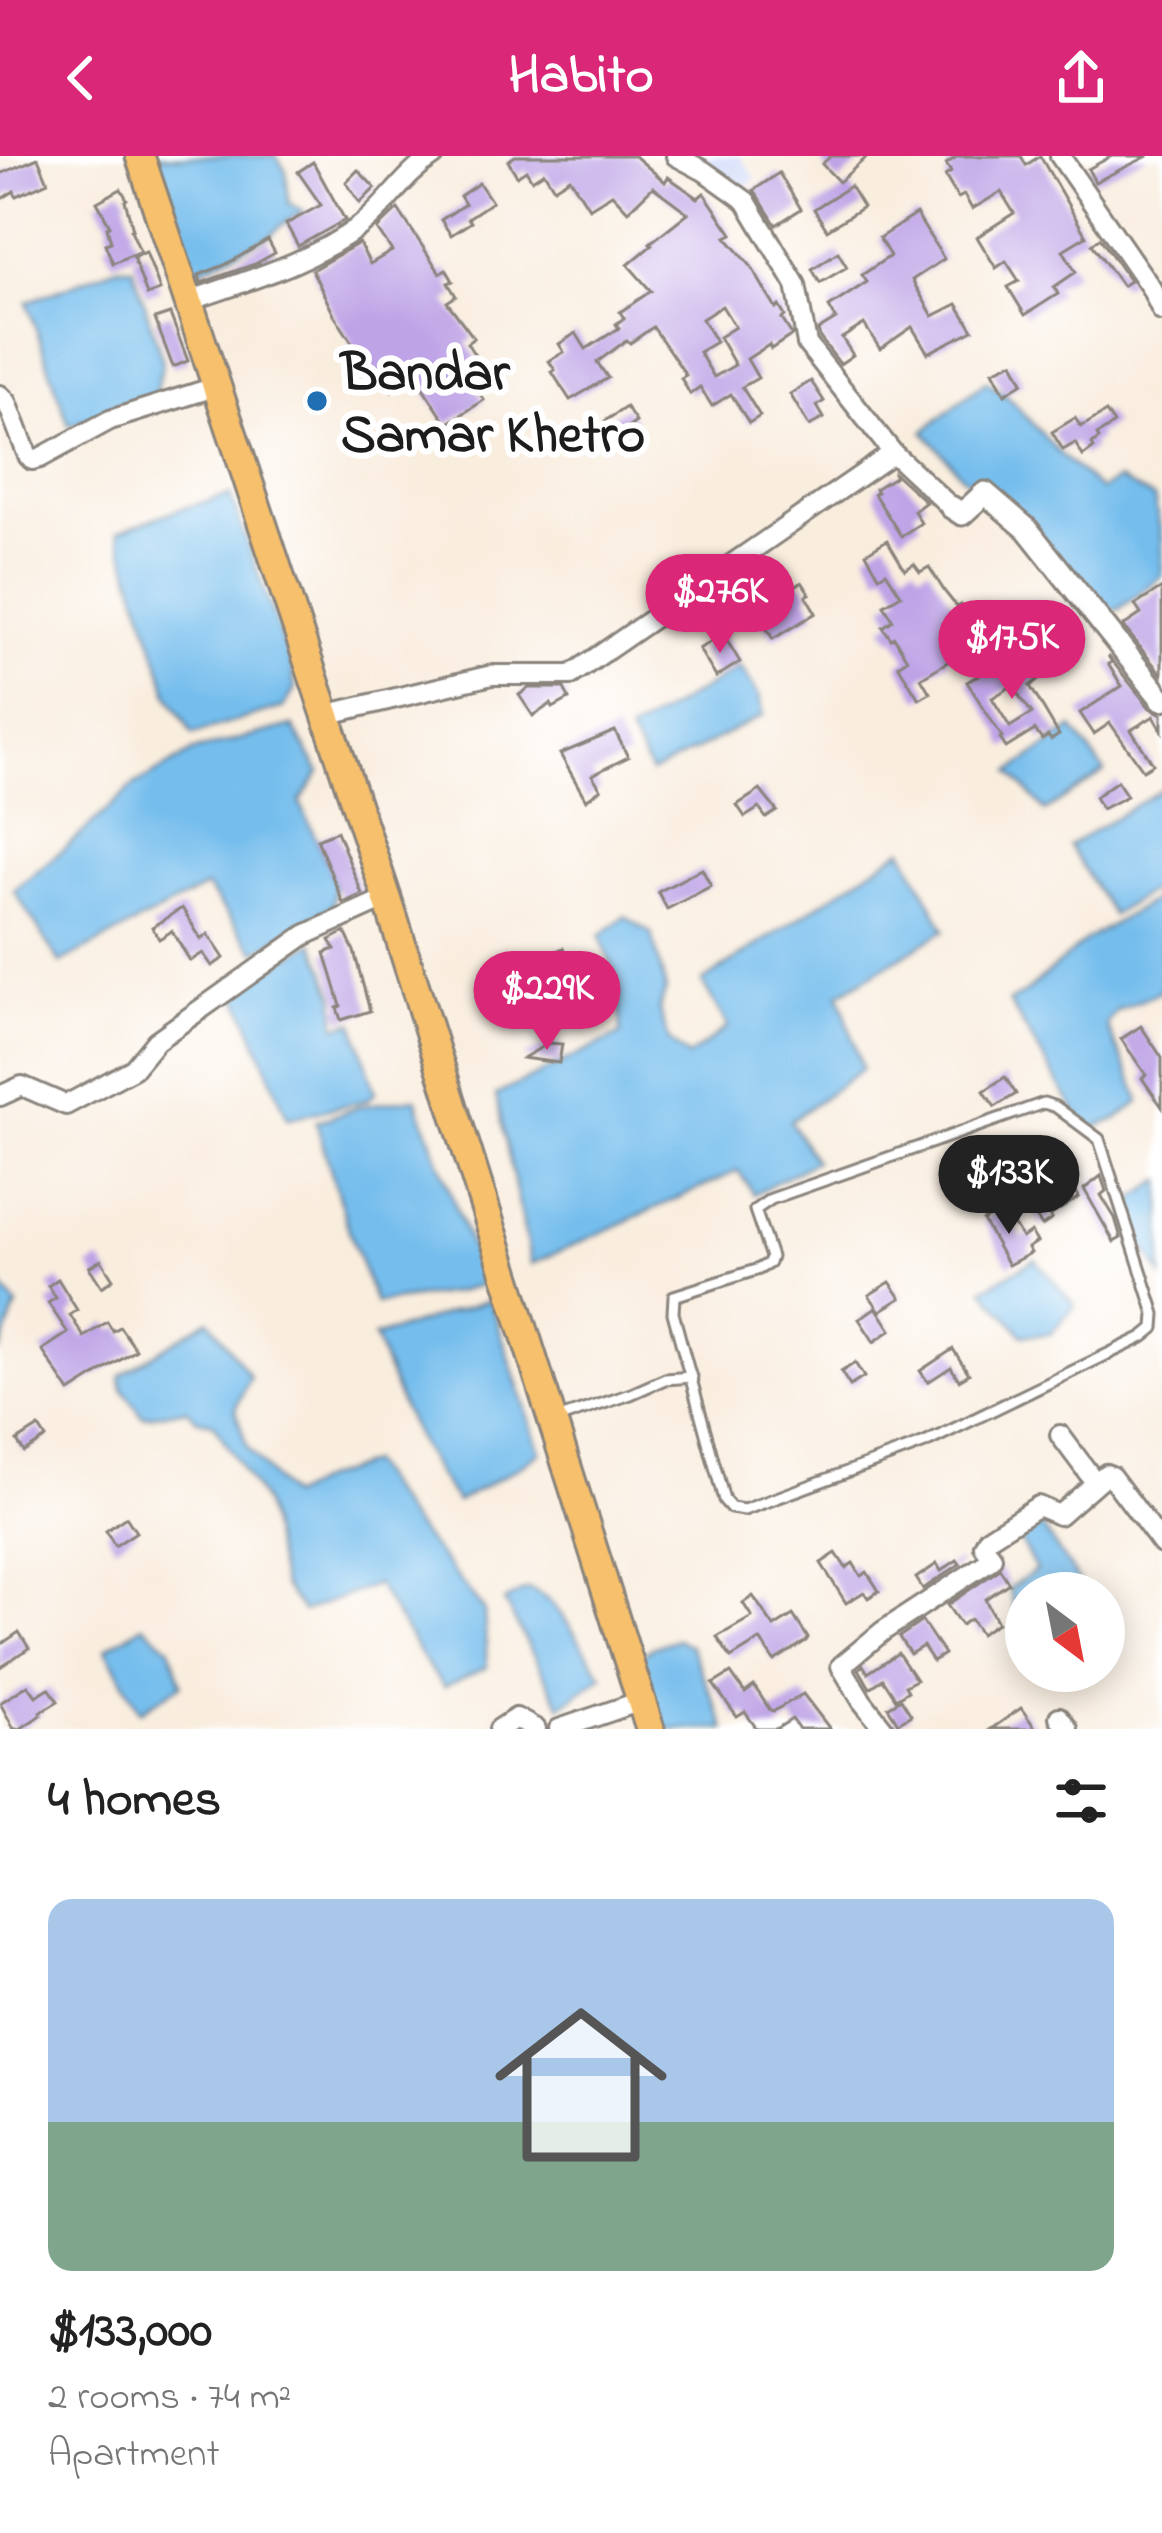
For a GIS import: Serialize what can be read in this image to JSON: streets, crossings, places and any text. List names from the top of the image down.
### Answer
{
  "places": ["Bandar Samar Khetro"],
  "north": "bottom right",
  "page": {
    "header": "Habito",
    "price": [
      "$276K",
      "$175K",
      "$229K",
      "$133K"
    ],
    "heading": "4 homes",
    "list": [
      {
        "name": "$133,000",
        "note": "2 rooms · 74 m² · Apartment"
      }
    ]
  }
}
